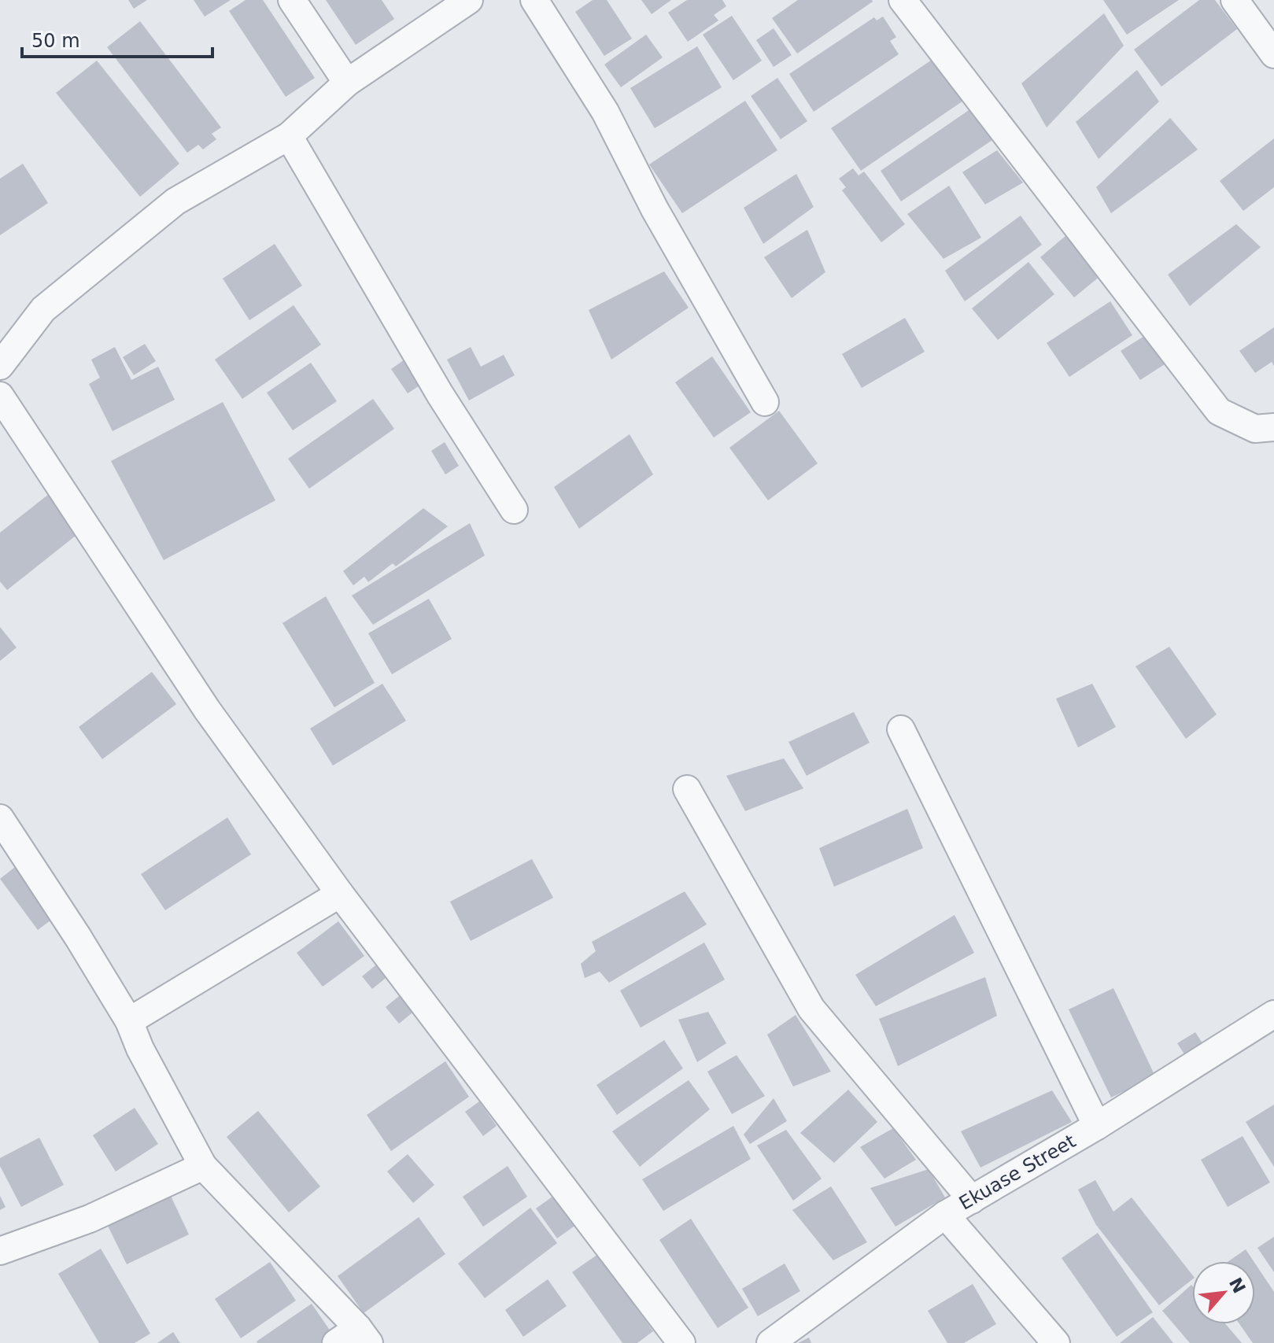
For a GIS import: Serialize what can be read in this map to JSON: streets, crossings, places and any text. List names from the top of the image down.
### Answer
{
  "streets": {
    "street": ["Ekuase Street"]
  },
  "scale_bar": "50 m",
  "north": "top right"
}
